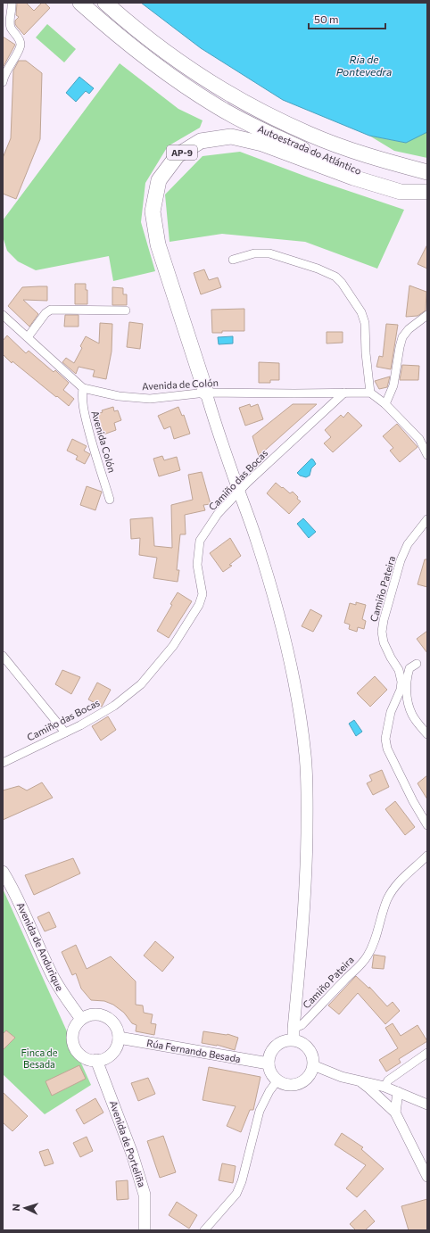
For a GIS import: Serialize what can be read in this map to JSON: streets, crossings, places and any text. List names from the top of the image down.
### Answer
{
  "streets": {
    "highway": ["Autoestrada do Atlántico", "AP-9"],
    "main road": ["Avenida de Andurique", "Rúa Fernando Besada", "Avenida de Porteliña"],
    "street": [
      "Avenida de Colón",
      "Avenida Colón",
      "Camiño das Bocas",
      "Camiño Pateira"
    ]
  },
  "crossings": [
    ["Autoestrada do Atlántico", "AP-9"],
    ["AP-9", "Avenida de Colón"],
    ["Avenida de Colón", "Avenida Colón"],
    ["Avenida de Colón", "Camiño das Bocas"],
    ["Camiño Pateira", "Rúa Fernando Besada"],
    ["Avenida de Andurique", "Rúa Fernando Besada"],
    ["Avenida de Andurique", "Avenida de Porteliña"],
    ["Rúa Fernando Besada", "Avenida de Porteliña"]
  ],
  "water": ["Ría de Pontevedra"],
  "parks": ["Finca de Besada"],
  "scale_bar": "50 m",
  "north": "left"
}
